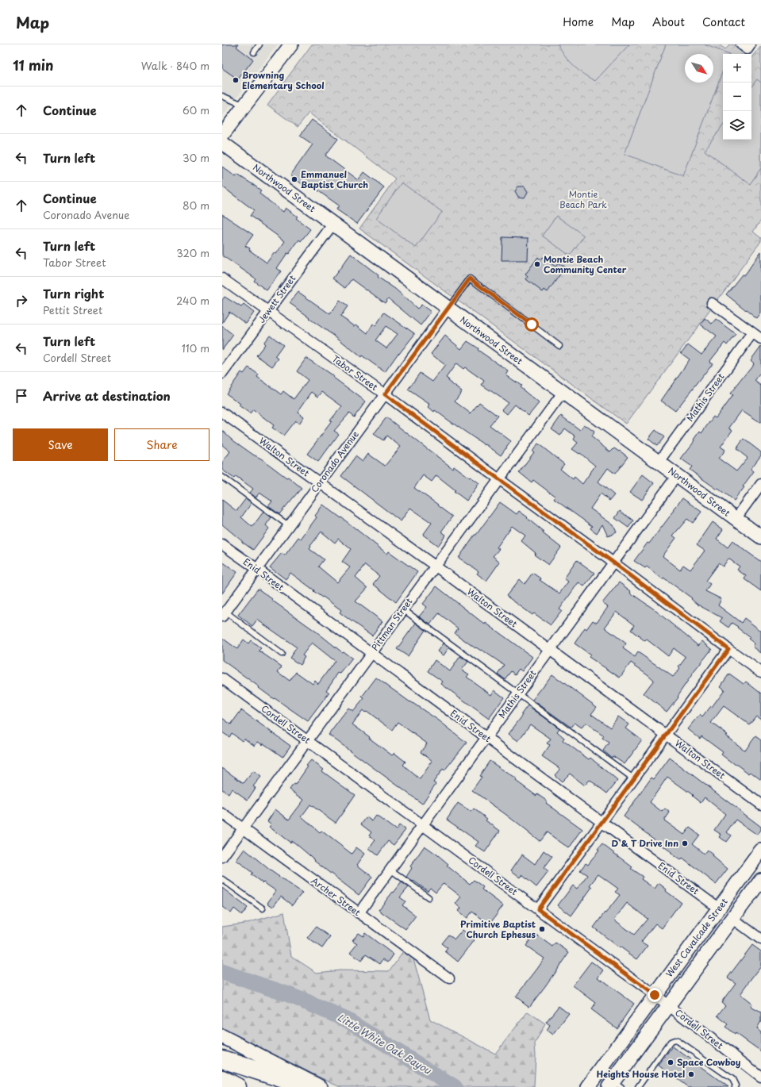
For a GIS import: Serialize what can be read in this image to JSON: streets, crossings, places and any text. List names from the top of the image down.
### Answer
{
  "streets": {
    "street": [
      "Northwood Street",
      "Jewett Street",
      "Tabor Street",
      "Mathis Street",
      "Walton Street",
      "Coronado Avenue",
      "Enid Street",
      "Pittman Street",
      "Cordell Street",
      "Archer Street",
      "West Cavalcade Street"
    ]
  },
  "crossings": [
    ["Northwood Street", "Jewett Street"],
    ["Northwood Street", "Mathis Street"],
    ["Northwood Street", "Coronado Avenue"],
    ["Northwood Street", "Pittman Street"],
    ["Jewett Street", "Tabor Street"],
    ["Tabor Street", "Mathis Street"],
    ["Tabor Street", "Coronado Avenue"],
    ["Tabor Street", "Pittman Street"],
    ["Mathis Street", "Walton Street"],
    ["Mathis Street", "Enid Street"],
    ["Mathis Street", "Cordell Street"],
    ["Mathis Street", "Archer Street"],
    ["Walton Street", "Coronado Avenue"],
    ["Walton Street", "Pittman Street"],
    ["Coronado Avenue", "Enid Street"],
    ["Enid Street", "Pittman Street"],
    ["Enid Street", "West Cavalcade Street"],
    ["Pittman Street", "Cordell Street"],
    ["Pittman Street", "Archer Street"],
    ["Cordell Street", "West Cavalcade Street"]
  ],
  "water": ["Little White Oak Bayou"],
  "parks": ["Montie Beach Park"],
  "places": [
    "Browning Elementary School",
    "Emmanuel Baptist Church",
    "Montie Beach Community Center",
    "D & T Drive Inn",
    "Primitive Baptist Church Ephesus",
    "Space Cowboy",
    "Heights House Hotel"
  ],
  "north": "bottom right",
  "page": {
    "header": "Map",
    "nav": [
      "Home",
      "Map",
      "About",
      "Contact"
    ],
    "heading": ["11 min", "Walk · 840 m"],
    "map_buttons": ["+", "−"],
    "list": [
      ["Continue", "60 m"],
      ["Turn left", "30 m"],
      ["Continue", "Coronado Avenue", "80 m"],
      ["Turn left", "Tabor Street", "320 m"],
      ["Turn right", "Pettit Street", "240 m"],
      ["Turn left", "Cordell Street", "110 m"],
      "Arrive at destination"
    ],
    "buttons": ["Save", "Share"]
  }
}
